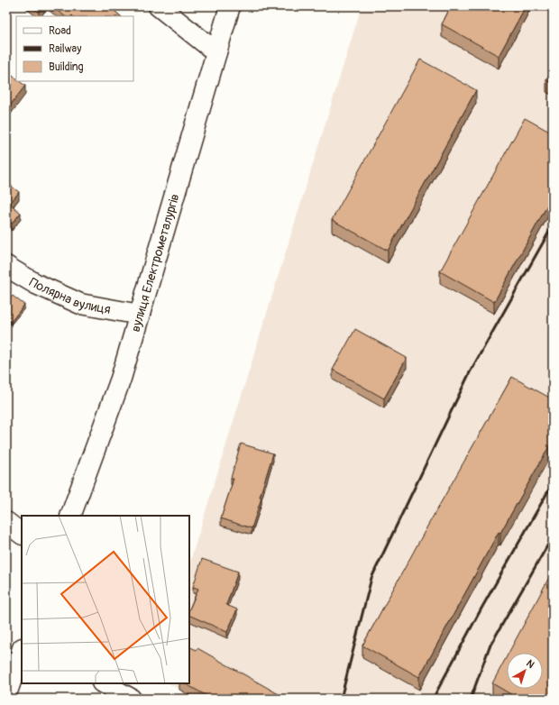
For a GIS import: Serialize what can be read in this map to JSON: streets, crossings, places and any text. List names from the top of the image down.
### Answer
{
  "streets": {
    "main road": ["вулиця Електрометалургів", "Полярна вулиця"]
  },
  "crossings": [
    ["вулиця Електрометалургів", "Полярна вулиця"]
  ],
  "legend": ["Road", "Railway", "Building"],
  "north": "top right"
}
